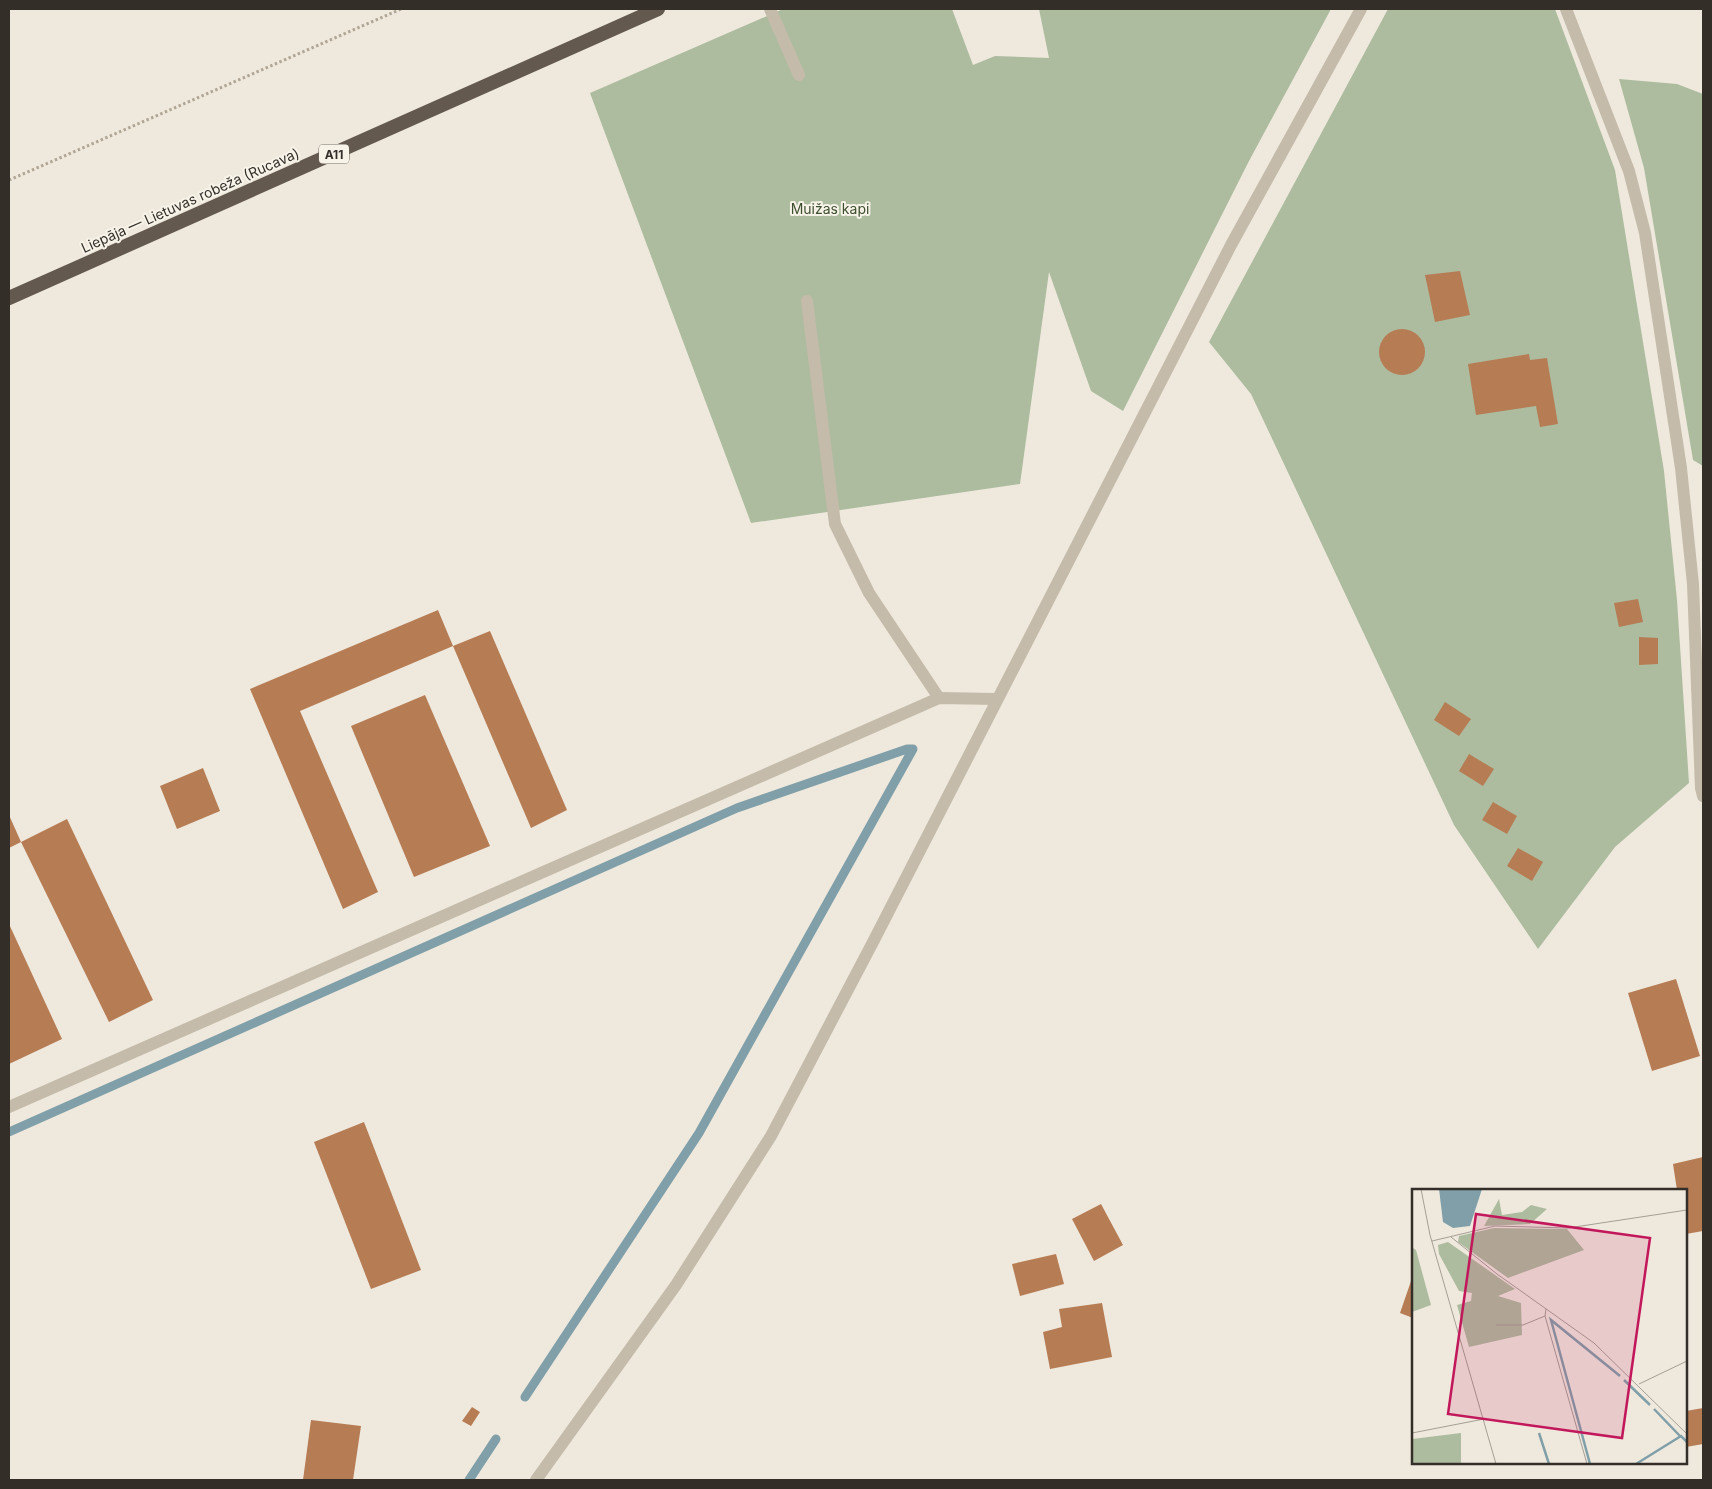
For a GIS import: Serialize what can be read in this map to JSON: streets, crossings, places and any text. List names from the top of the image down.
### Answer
{
  "streets": {
    "highway": ["A11", "Liepāja — Lietuvas robeža (Rucava)"]
  },
  "parks": ["Muižas kapi"]
}
